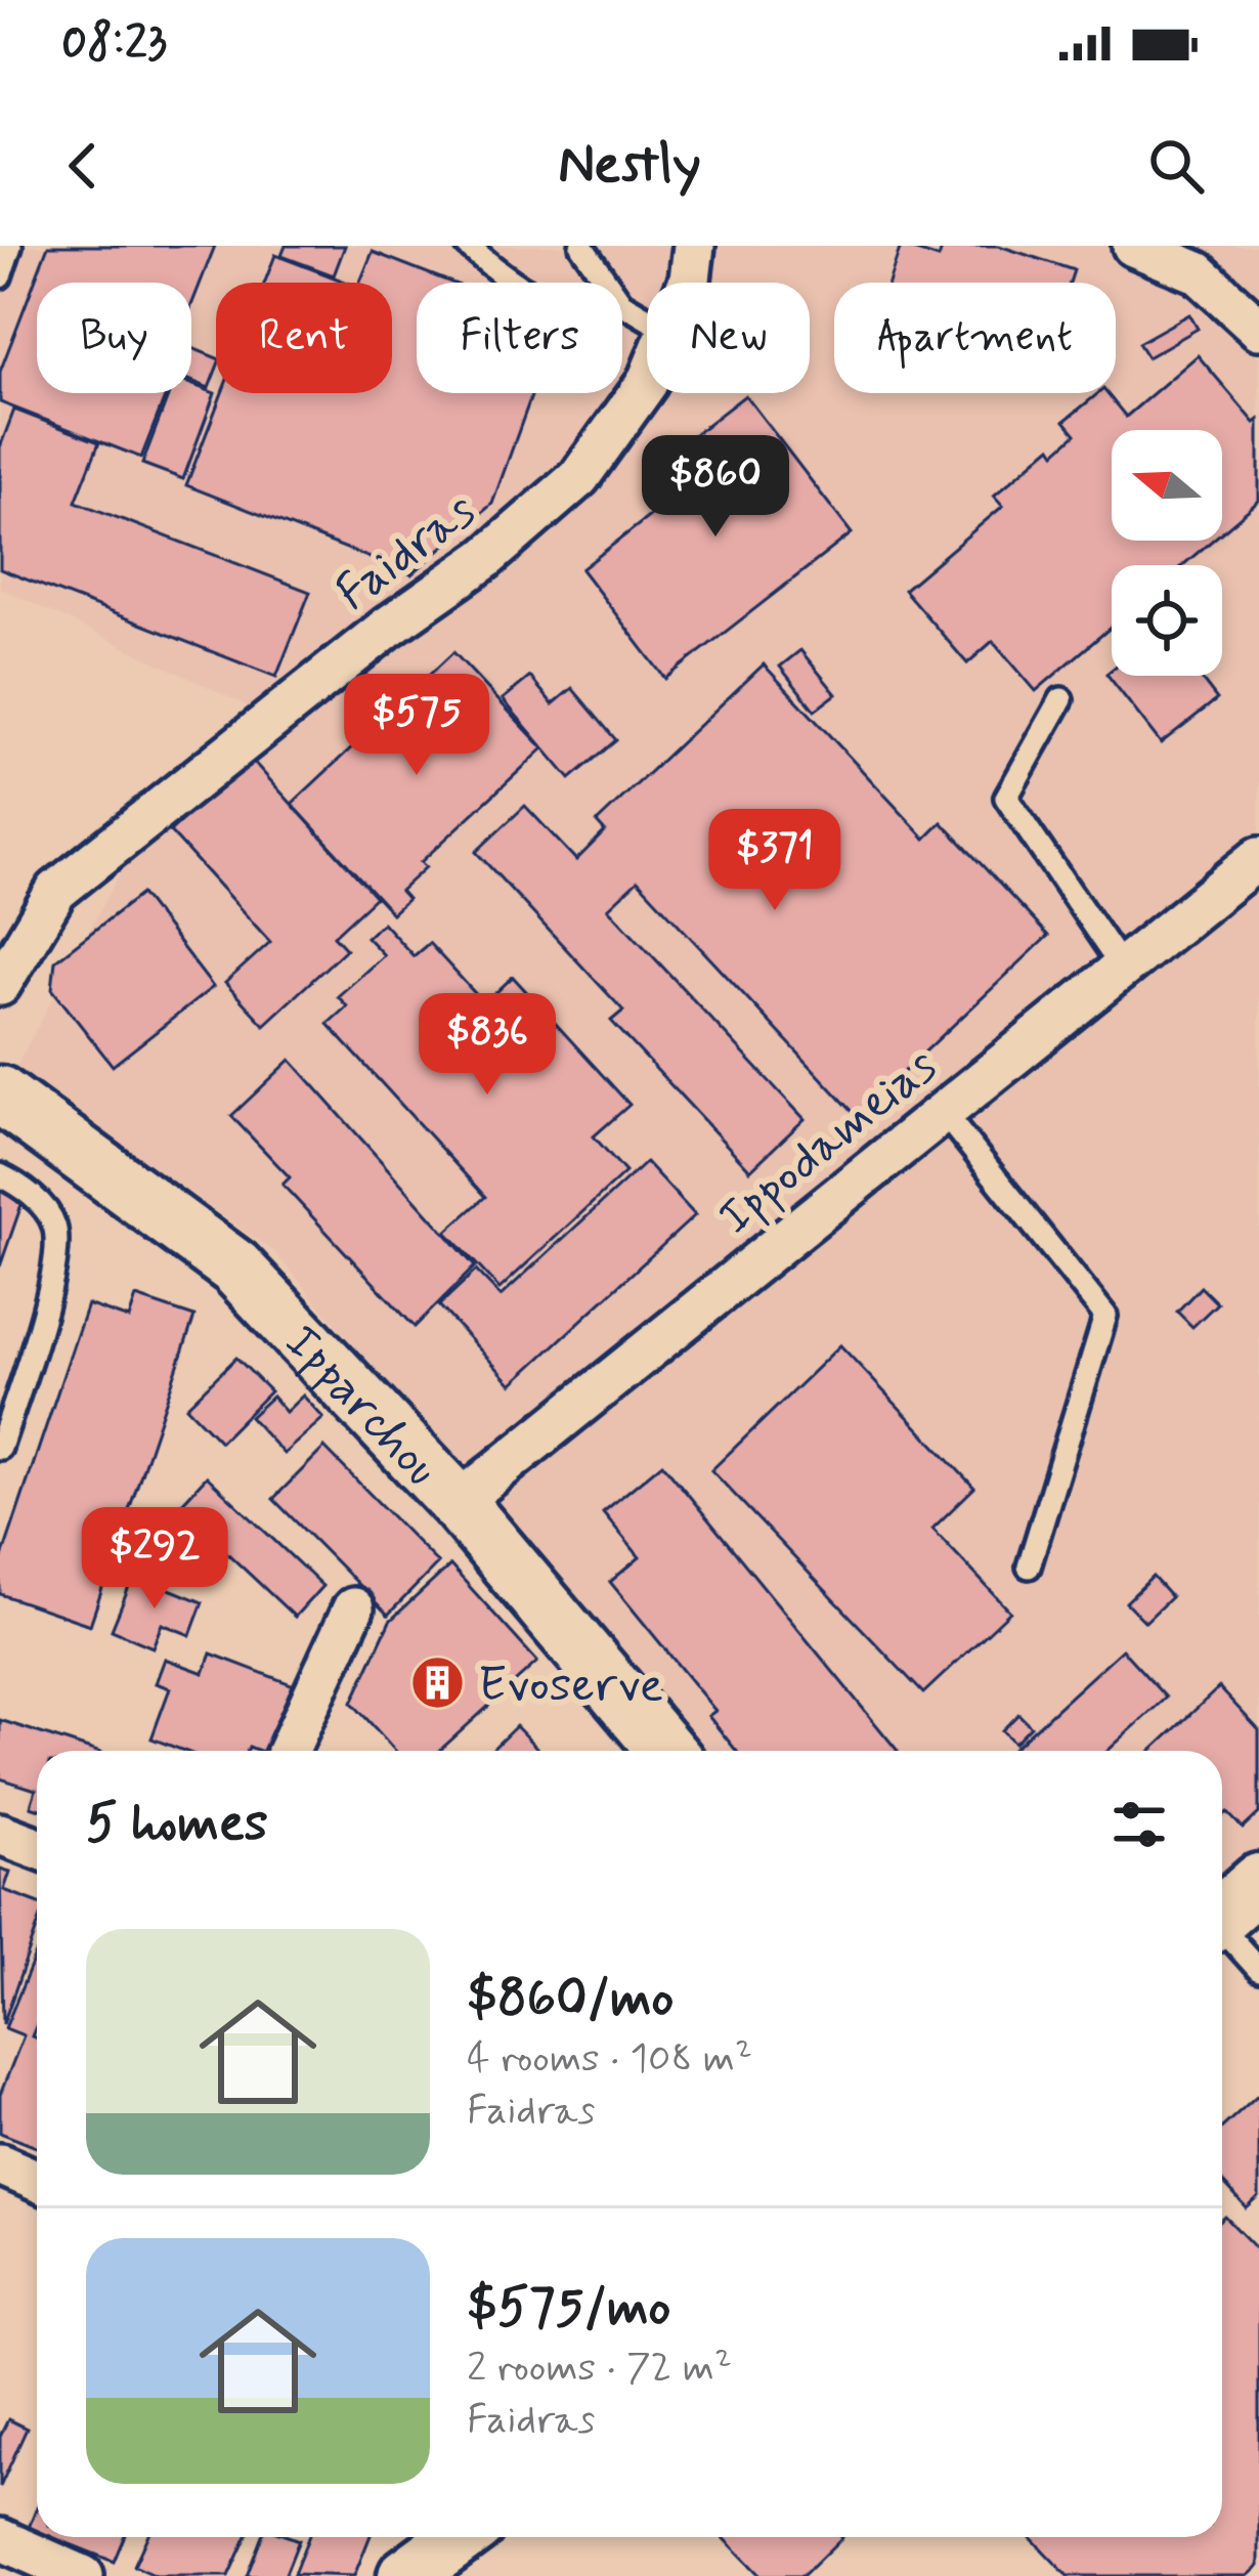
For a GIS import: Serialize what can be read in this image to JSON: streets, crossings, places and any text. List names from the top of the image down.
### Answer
{
  "streets": {
    "street": ["Faidras", "Ippodameias", "Ipparchou"]
  },
  "crossings": [
    ["Ippodameias", "Ipparchou"]
  ],
  "places": {
    "building": ["Evoserve"]
  },
  "north": "left",
  "page": {
    "status": "08:23",
    "header": "Nestly",
    "chip": [
      "Buy",
      "Rent",
      "Filters",
      "New",
      "Apartment"
    ],
    "price": [
      "$860",
      "$575",
      "$371",
      "$836",
      "$292"
    ],
    "heading": "5 homes",
    "list": [
      {
        "name": "$860/mo",
        "note": "4 rooms · 108 m² · Faidras"
      },
      {
        "name": "$575/mo",
        "note": "2 rooms · 72 m² · Faidras"
      }
    ]
  }
}
